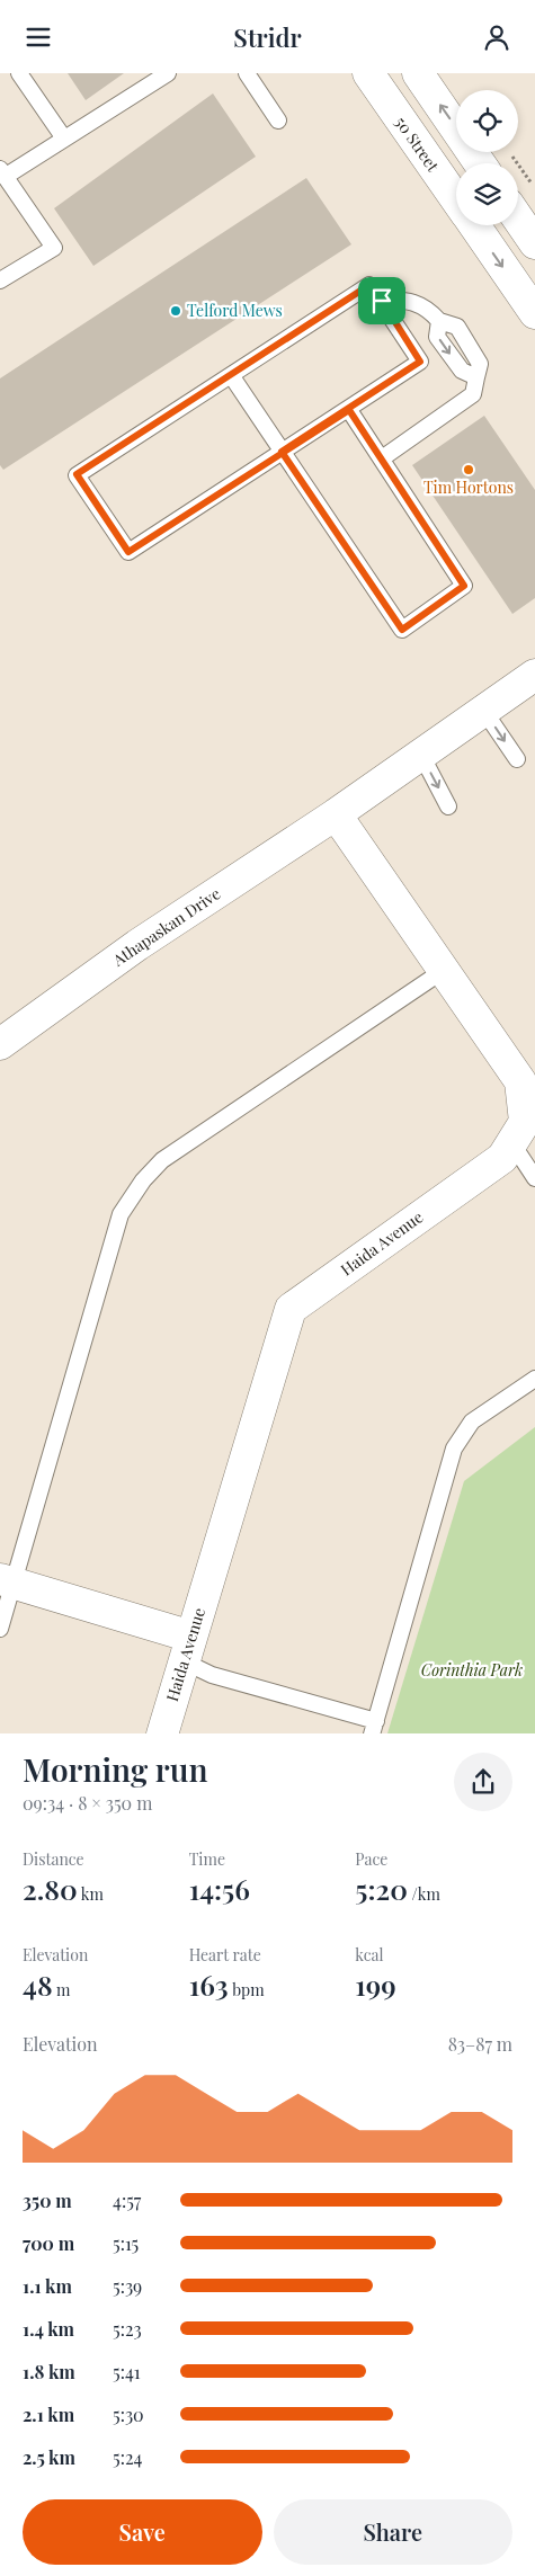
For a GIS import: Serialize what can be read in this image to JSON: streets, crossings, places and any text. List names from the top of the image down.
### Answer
{
  "streets": {
    "street": ["50 Street", "Athapaskan Drive", "Haida Avenue"]
  },
  "crossings": [
    ["Athapaskan Drive", "Haida Avenue"]
  ],
  "one_way": ["50 Street"],
  "parks": ["Corinthia Park"],
  "places": ["Telford Mews", "Tim Hortons"],
  "page": {
    "header": "Stridr",
    "heading": ["Morning run", "09:34 · 8 × 350 m"],
    "stats": [
      ["Distance", "2.80 km"],
      ["Time", "14:56"],
      ["Pace", "5:20 /km"],
      ["Elevation", "48 m"],
      ["Heart rate", "163 bpm"],
      ["kcal", "199"]
    ],
    "chart": ["Elevation", "83–87 m"],
    "list": [
      {
        "name": "350 m",
        "note": "4:57"
      },
      {
        "name": "700 m",
        "note": "5:15"
      },
      {
        "name": "1.1 km",
        "note": "5:39"
      },
      {
        "name": "1.4 km",
        "note": "5:23"
      },
      {
        "name": "1.8 km",
        "note": "5:41"
      },
      {
        "name": "2.1 km",
        "note": "5:30"
      },
      {
        "name": "2.5 km",
        "note": "5:24"
      }
    ],
    "buttons": ["Save", "Share"]
  }
}
